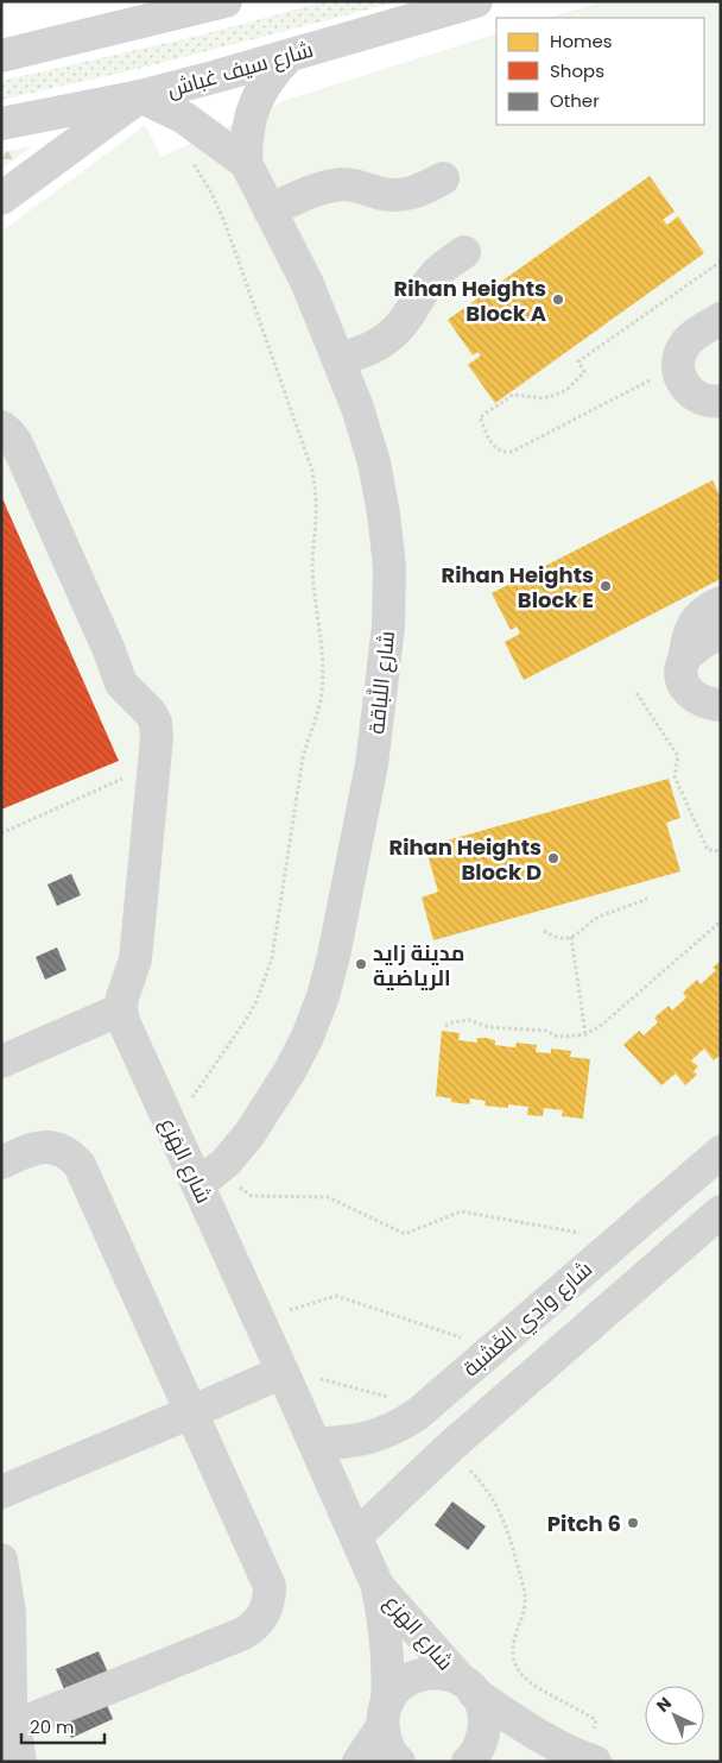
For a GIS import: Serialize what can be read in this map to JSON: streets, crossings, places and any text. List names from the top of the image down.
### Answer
{
  "streets": {
    "street": [
      "شارع سيف غباش",
      "شارع اللَّباقة",
      "شارع الهَزع",
      "شارع وادِي الغَشبة"
    ]
  },
  "crossings": [
    ["شارع سيف غباش", "شارع اللَّباقة"],
    ["شارع اللَّباقة", "شارع الهَزع"],
    ["شارع الهَزع", "شارع وادِي الغَشبة"]
  ],
  "places": [
    "Rihan Heights Block A",
    "Rihan Heights Block E",
    "Rihan Heights Block D",
    "مدينة زايد الرياضية",
    "Pitch 6"
  ],
  "legend": ["Homes", "Shops", "Other"],
  "scale_bar": "20 m",
  "north": "top left"
}
